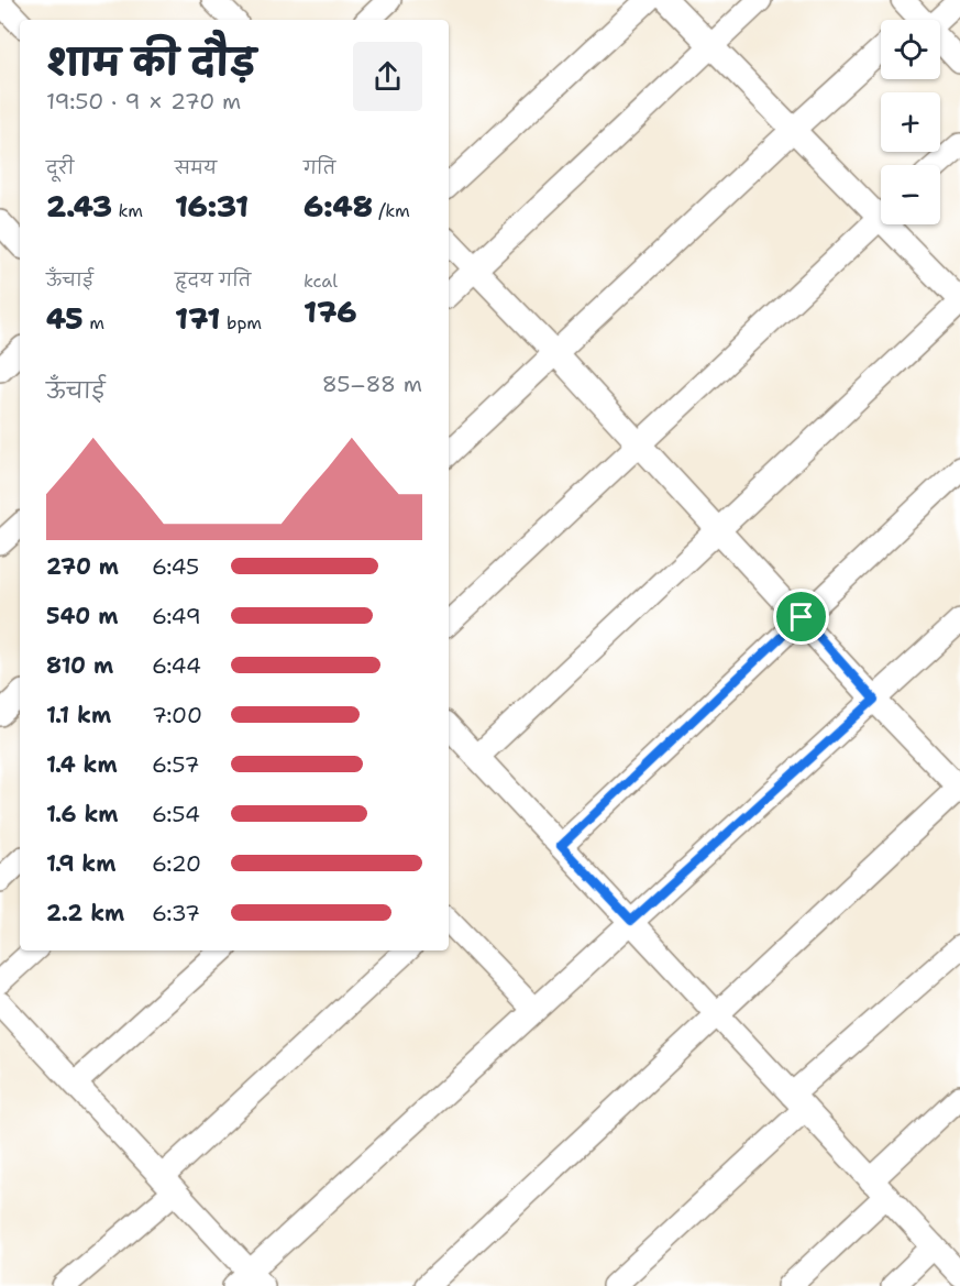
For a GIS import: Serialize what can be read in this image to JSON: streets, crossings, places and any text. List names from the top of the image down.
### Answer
{
  "page": {
    "map_buttons": ["+", "−"],
    "heading": ["शाम की दौड़", "19:50 · 9 × 270 m"],
    "stats": [
      ["दूरी", "2.43 km"],
      ["समय", "16:31"],
      ["गति", "6:48 /km"],
      ["ऊँचाई", "45 m"],
      ["हृदय गति", "171 bpm"],
      ["kcal", "176"]
    ],
    "chart": ["ऊँचाई", "85–88 m"],
    "list": [
      {
        "name": "270 m",
        "note": "6:45"
      },
      {
        "name": "540 m",
        "note": "6:49"
      },
      {
        "name": "810 m",
        "note": "6:44"
      },
      {
        "name": "1.1 km",
        "note": "7:00"
      },
      {
        "name": "1.4 km",
        "note": "6:57"
      },
      {
        "name": "1.6 km",
        "note": "6:54"
      },
      {
        "name": "1.9 km",
        "note": "6:20"
      },
      {
        "name": "2.2 km",
        "note": "6:37"
      }
    ]
  }
}
